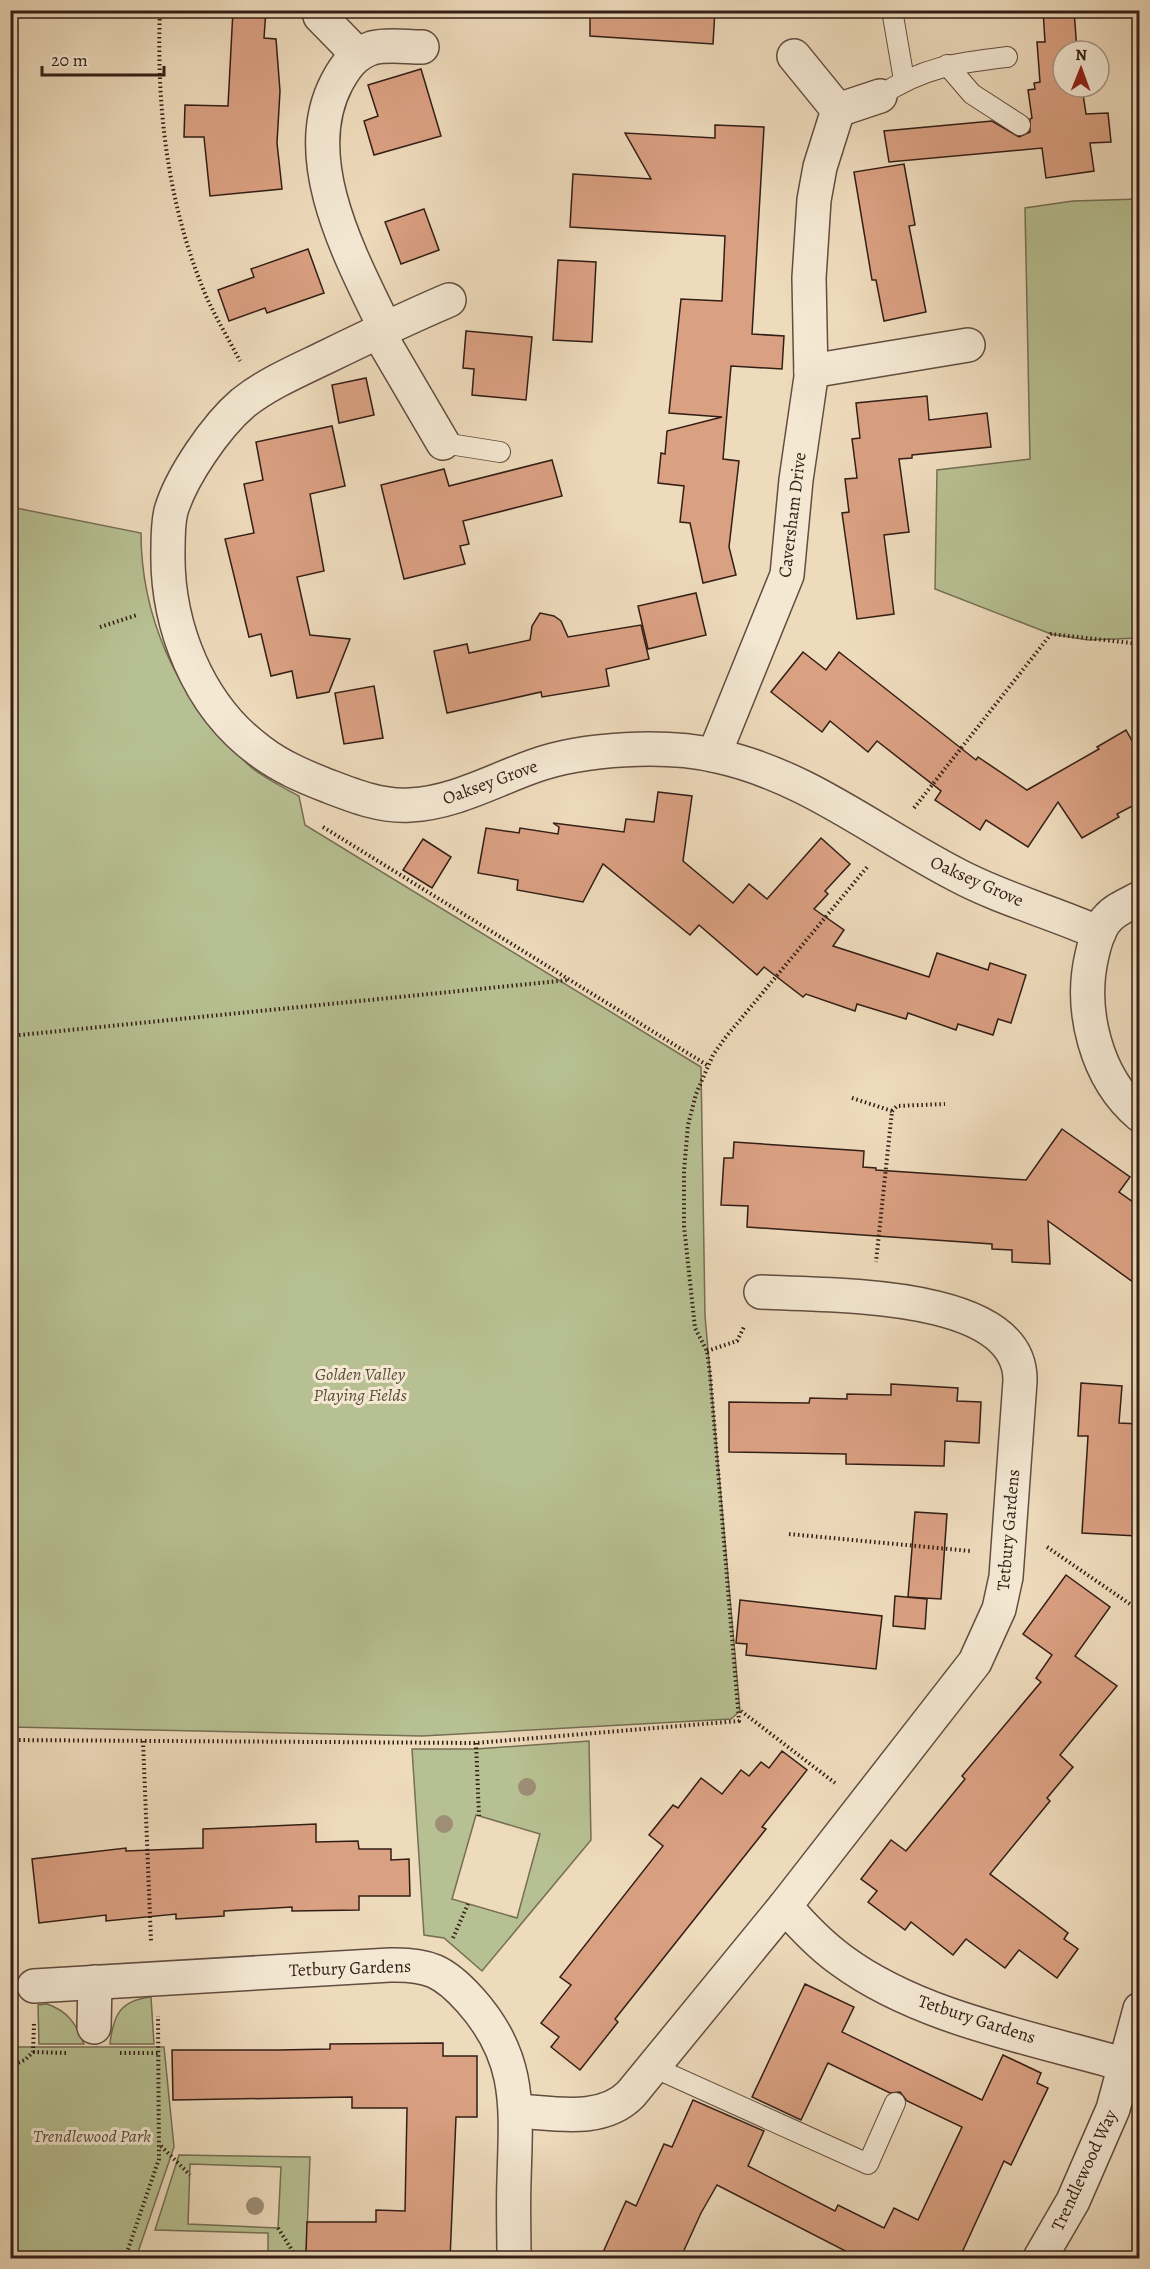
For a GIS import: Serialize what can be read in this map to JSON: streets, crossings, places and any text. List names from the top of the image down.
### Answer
{
  "streets": {
    "street": [
      "Caversham Drive",
      "Oaksey Grove",
      "Tetbury Gardens",
      "Trendlewood Way"
    ]
  },
  "crossings": [
    ["Caversham Drive", "Oaksey Grove"],
    ["Tetbury Gardens", "Trendlewood Way"]
  ],
  "parks": ["Golden Valley Playing Fields", "Trendlewood Park"],
  "scale_bar": "20 m",
  "north": "top"
}
